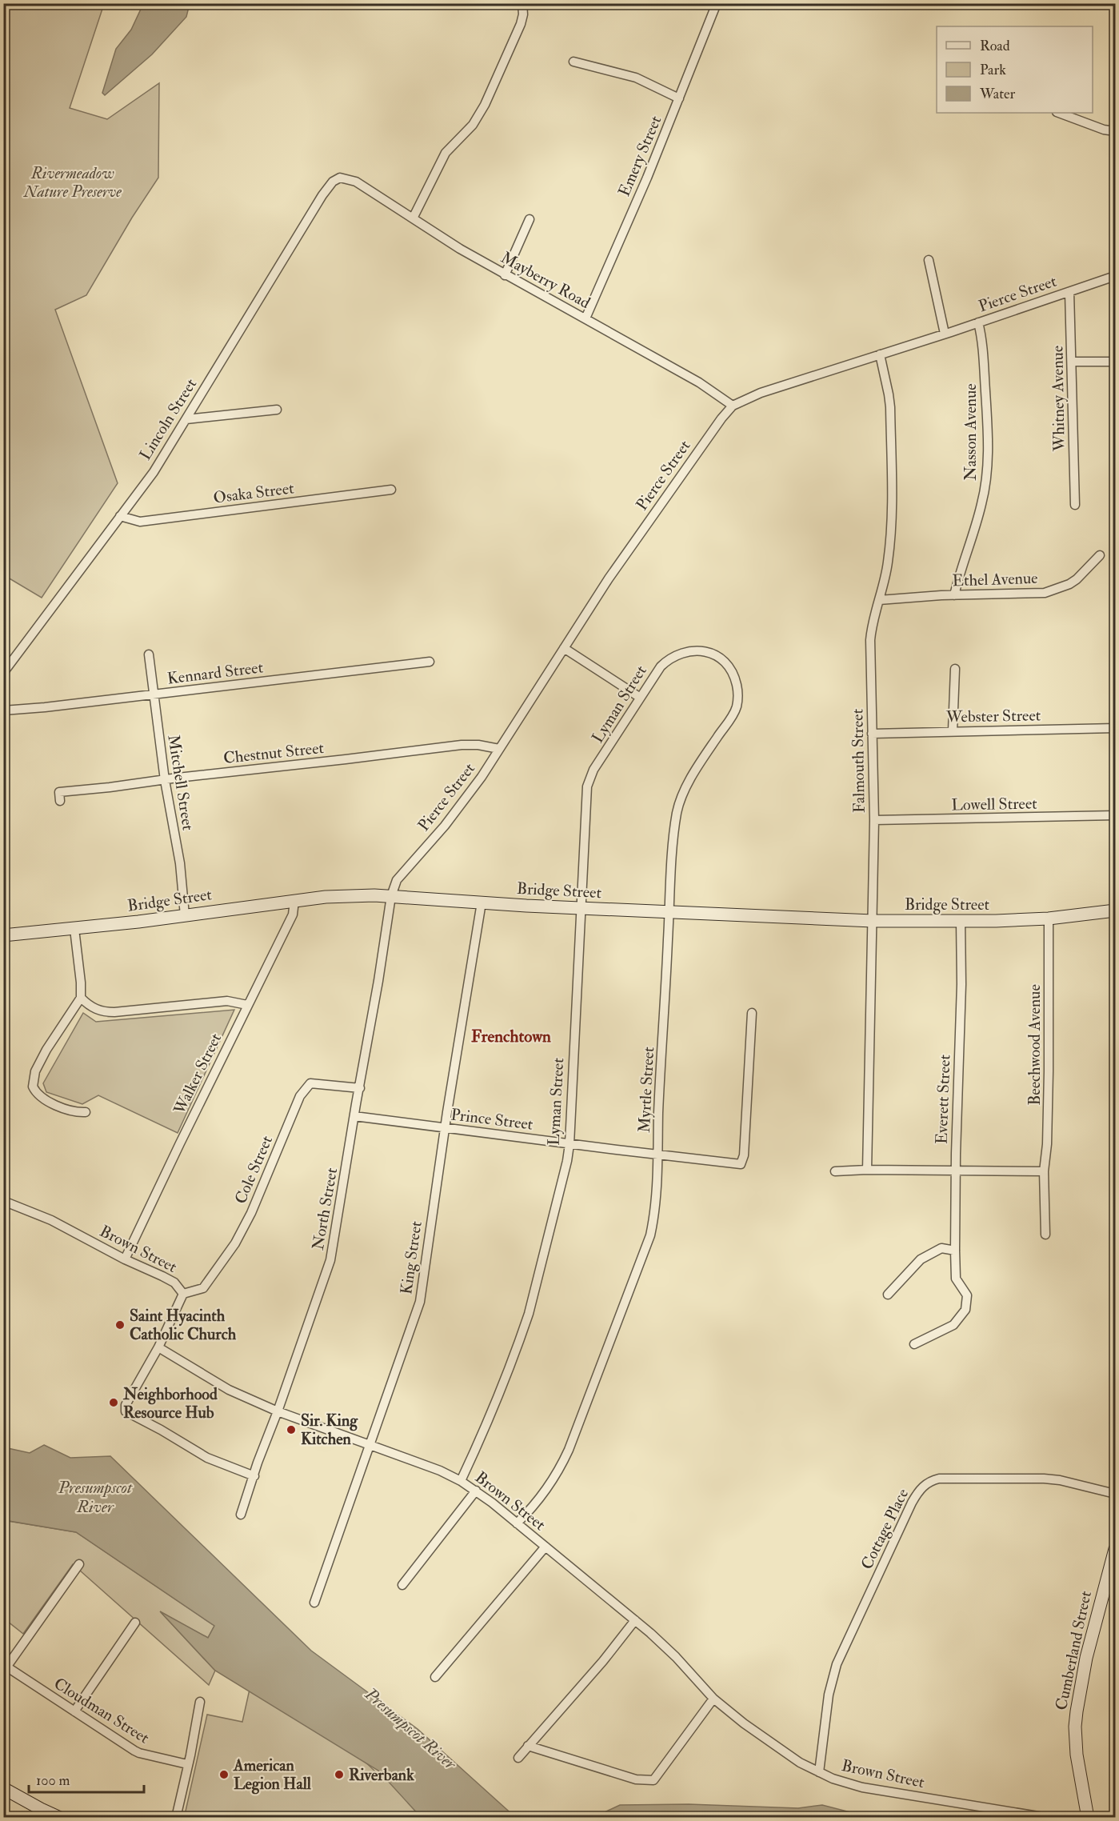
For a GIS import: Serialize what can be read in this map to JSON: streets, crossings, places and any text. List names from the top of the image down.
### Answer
{
  "streets": {
    "street": [
      "Emery Street",
      "Mayberry Road",
      "Pierce Street",
      "Whitney Avenue",
      "Lincoln Street",
      "Nasson Avenue",
      "Osaka Street",
      "Ethel Avenue",
      "Kennard Street",
      "Lyman Street",
      "Webster Street",
      "Chestnut Street",
      "Falmouth Street",
      "Mitchell Street",
      "Lowell Street",
      "Bridge Street",
      "Beechwood Avenue",
      "Walker Street",
      "Myrtle Street",
      "Everett Street",
      "Prince Street",
      "Cole Street",
      "North Street",
      "Brown Street",
      "King Street",
      "Cottage Place",
      "Cumberland Street",
      "Cloudman Street"
    ]
  },
  "crossings": [
    ["Emery Street", "Mayberry Road"],
    ["Mayberry Road", "Pierce Street"],
    ["Mayberry Road", "Lincoln Street"],
    ["Pierce Street", "Whitney Avenue"],
    ["Pierce Street", "Nasson Avenue"],
    ["Pierce Street", "Chestnut Street"],
    ["Pierce Street", "Falmouth Street"],
    ["Pierce Street", "Bridge Street"],
    ["Pierce Street", "North Street"],
    ["Lincoln Street", "Osaka Street"],
    ["Nasson Avenue", "Ethel Avenue"],
    ["Ethel Avenue", "Falmouth Street"],
    ["Kennard Street", "Mitchell Street"],
    ["Lyman Street", "Bridge Street"],
    ["Lyman Street", "Myrtle Street"],
    ["Lyman Street", "Prince Street"],
    ["Lyman Street", "Brown Street"],
    ["Webster Street", "Falmouth Street"],
    ["Chestnut Street", "Mitchell Street"],
    ["Falmouth Street", "Lowell Street"],
    ["Falmouth Street", "Bridge Street"],
    ["Mitchell Street", "Bridge Street"],
    ["Bridge Street", "Beechwood Avenue"],
    ["Bridge Street", "Walker Street"],
    ["Bridge Street", "Myrtle Street"],
    ["Bridge Street", "Everett Street"],
    ["Bridge Street", "North Street"],
    ["Bridge Street", "King Street"],
    ["Walker Street", "Brown Street"],
    ["Myrtle Street", "Prince Street"],
    ["Myrtle Street", "Brown Street"],
    ["Prince Street", "North Street"],
    ["Prince Street", "King Street"],
    ["Cole Street", "North Street"],
    ["Cole Street", "Brown Street"],
    ["North Street", "Brown Street"],
    ["Brown Street", "King Street"],
    ["Brown Street", "Cottage Place"]
  ],
  "districts": ["Frenchtown"],
  "water": ["Presumpscot River"],
  "parks": ["Rivermeadow Nature Preserve"],
  "places": [
    "Saint Hyacinth Catholic Church",
    "Neighborhood Resource Hub",
    "Sir. King Kitchen",
    "American Legion Hall",
    "Riverbank"
  ],
  "legend": ["Road", "Park", "Water"],
  "scale_bar": "100 m"
}
